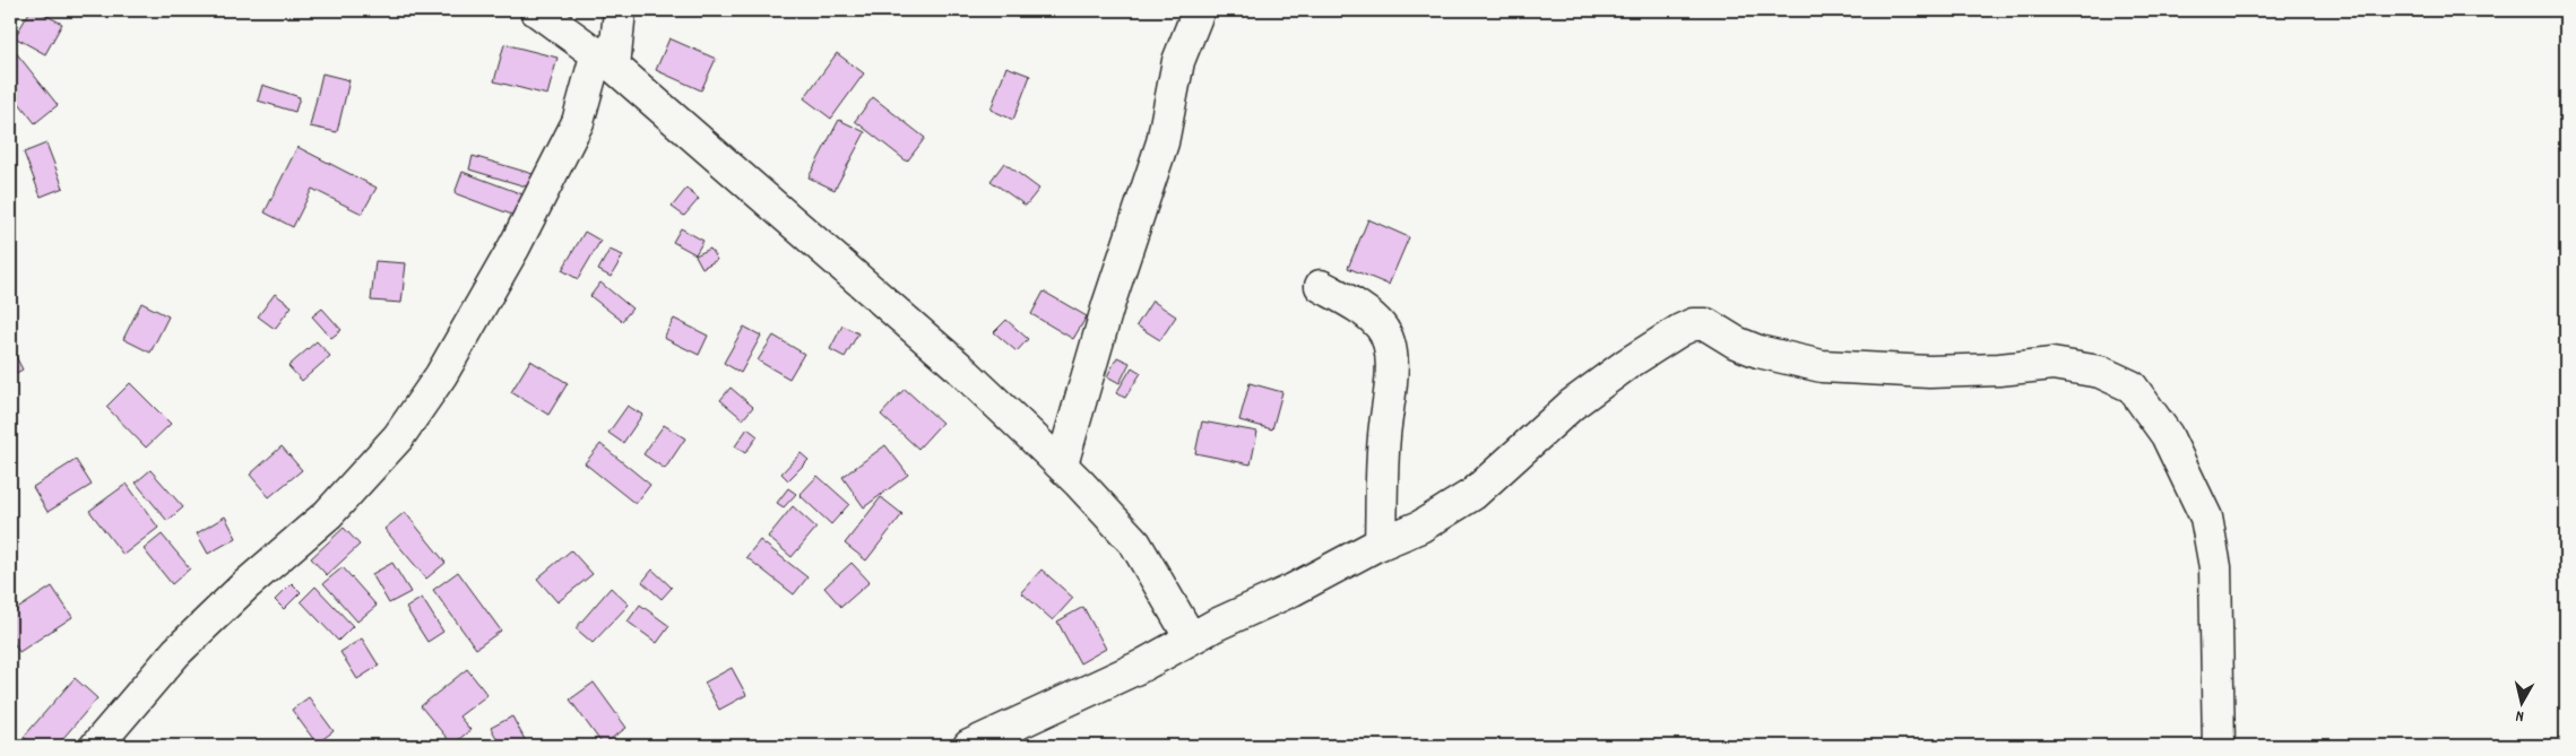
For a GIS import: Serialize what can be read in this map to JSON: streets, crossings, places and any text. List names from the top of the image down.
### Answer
{
  "north": "bottom"
}
